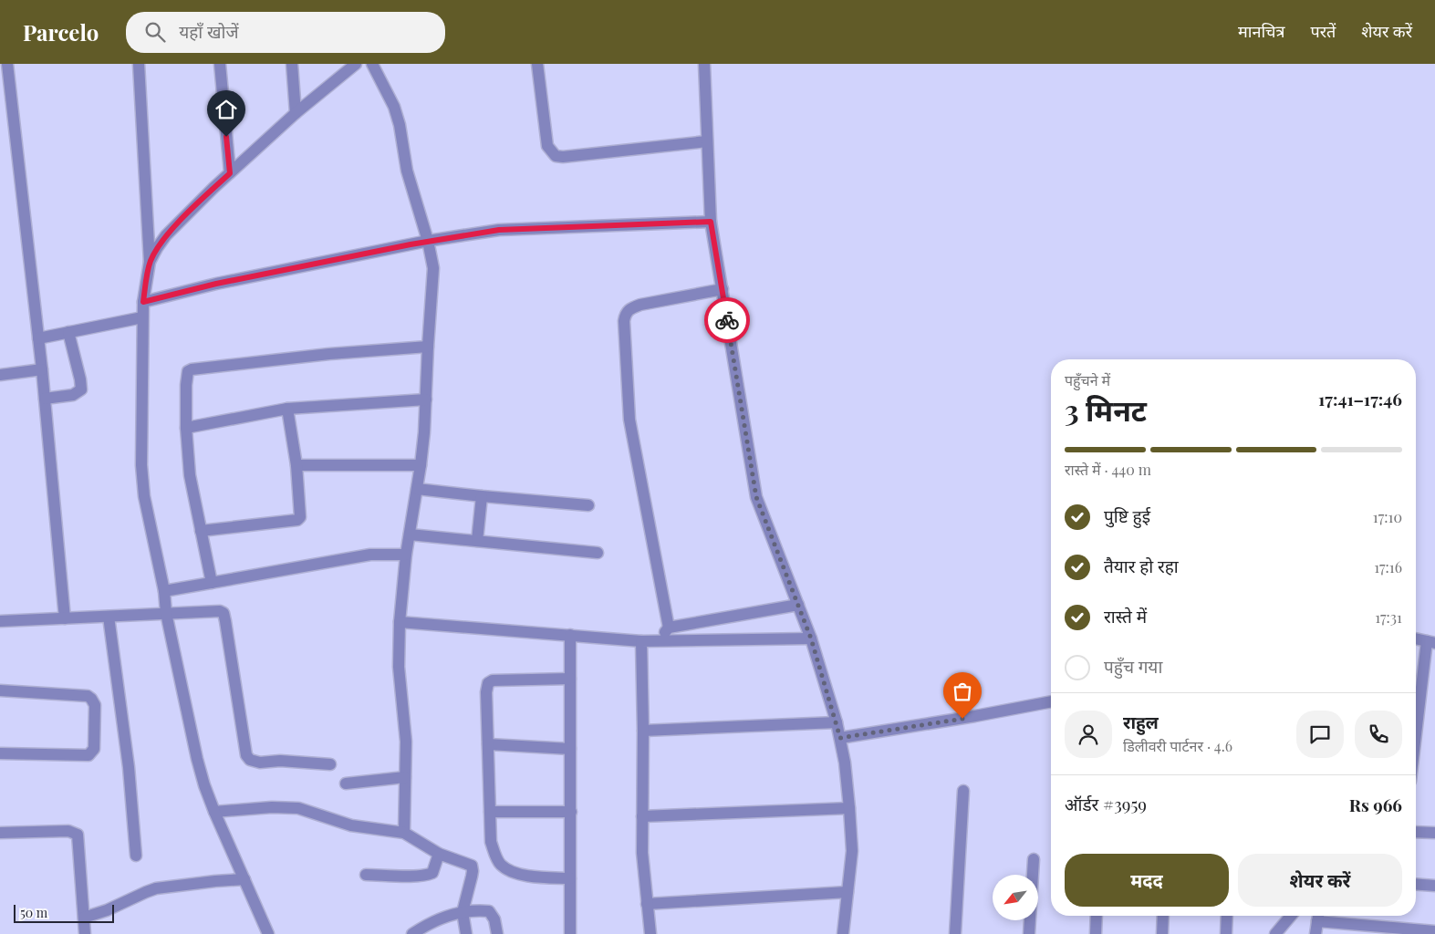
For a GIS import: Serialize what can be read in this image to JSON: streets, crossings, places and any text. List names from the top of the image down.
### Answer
{
  "scale_bar": "50 m",
  "north": "bottom left",
  "page": {
    "header": "Parcelo",
    "search": "यहाँ खोजें",
    "nav": ["मानचित्र", "परतें", "शेयर करें"],
    "heading": ["3 मिनट", "पहुँचने में", "17:41–17:46"],
    "panel": [
      "राहुल",
      "डिलीवरी पार्टनर · 4.6",
      "ऑर्डर #3959",
      "Rs 966"
    ],
    "bar": "रास्ते में · 440 m",
    "list": [
      ["पुष्टि हुई", "17:10"],
      ["तैयार हो रहा", "17:16"],
      ["रास्ते में", "17:31"],
      "पहुँच गया"
    ],
    "buttons": ["मदद", "शेयर करें"],
    "scale": "50 m"
  }
}
